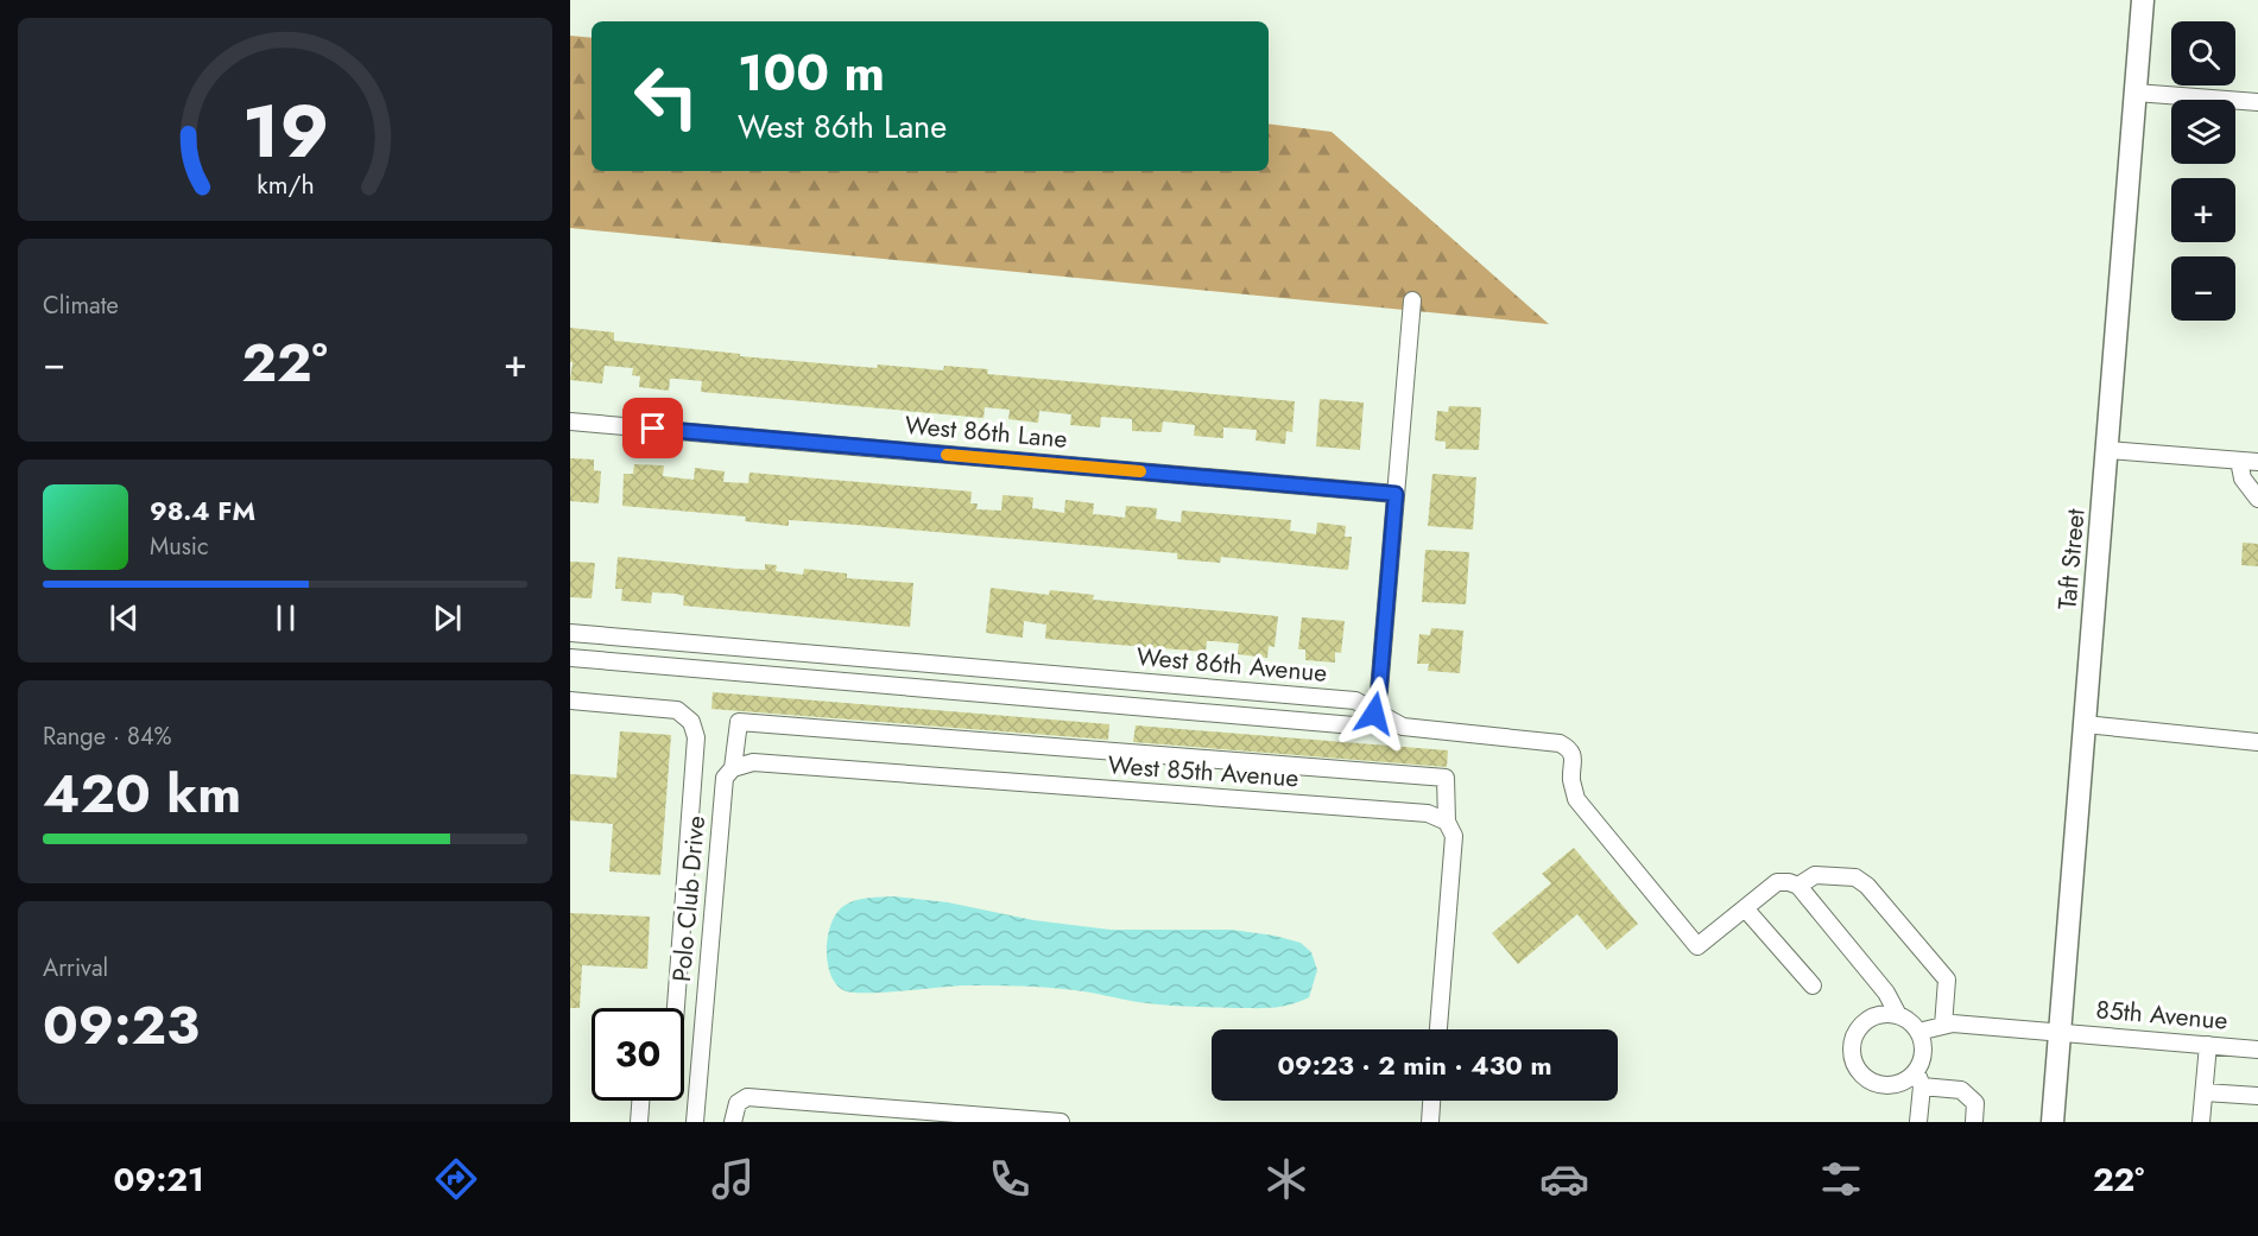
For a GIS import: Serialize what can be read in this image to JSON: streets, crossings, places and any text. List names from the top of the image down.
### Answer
{
  "streets": {
    "main road": ["Taft Street"],
    "street": [
      "West 86th Lane",
      "West 86th Avenue",
      "West 85th Avenue",
      "Polo Club Drive",
      "85th Avenue"
    ]
  },
  "crossings": [
    ["Taft Street", "85th Avenue"],
    ["West 85th Avenue", "Polo Club Drive"]
  ],
  "page": {
    "map_buttons": ["+", "−"],
    "turn": ["100 m", "West 86th Lane"],
    "tile": [
      "Climate",
      ["Range · 84%", "420 km"],
      ["Arrival", "09:23"]
    ],
    "heat": ["−", "22°", "+"],
    "song": ["98.4 FM", "Music"],
    "limit": "30",
    "trip": "09:23 · 2 min · 430 m",
    "tabs": ["09:21", "22°"],
    "gauge": ["19", "km/h"]
  }
}
